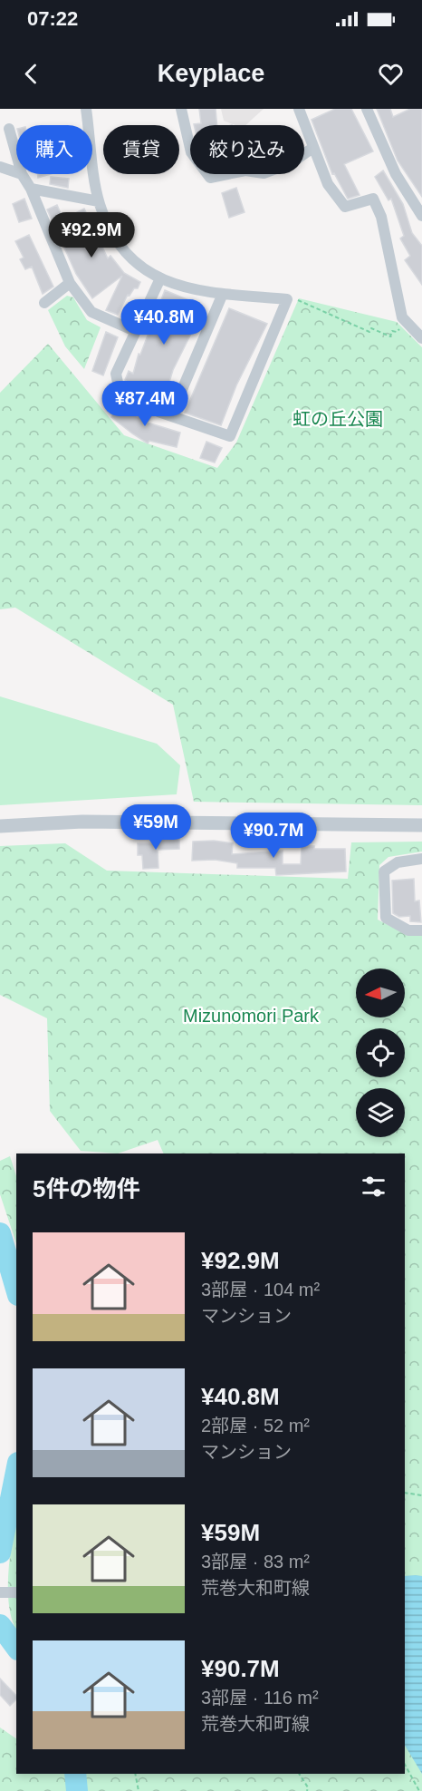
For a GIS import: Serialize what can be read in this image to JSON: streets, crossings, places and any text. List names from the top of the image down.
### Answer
{
  "parks": ["虹の丘公園", "Mizunomori Park"],
  "north": "left",
  "page": {
    "status": "07:22",
    "header": "Keyplace",
    "chip": ["購入", "賃貸", "絞り込み"],
    "price": [
      "¥92.9M",
      "¥40.8M",
      "¥87.4M",
      "¥59M",
      "¥90.7M"
    ],
    "heading": "5件の物件",
    "list": [
      {
        "name": "¥92.9M",
        "note": "3部屋 · 104 m² · マンション"
      },
      {
        "name": "¥40.8M",
        "note": "2部屋 · 52 m² · マンション"
      },
      {
        "name": "¥59M",
        "note": "3部屋 · 83 m² · 荒巻大和町線"
      },
      {
        "name": "¥90.7M",
        "note": "3部屋 · 116 m² · 荒巻大和町線"
      }
    ]
  }
}
